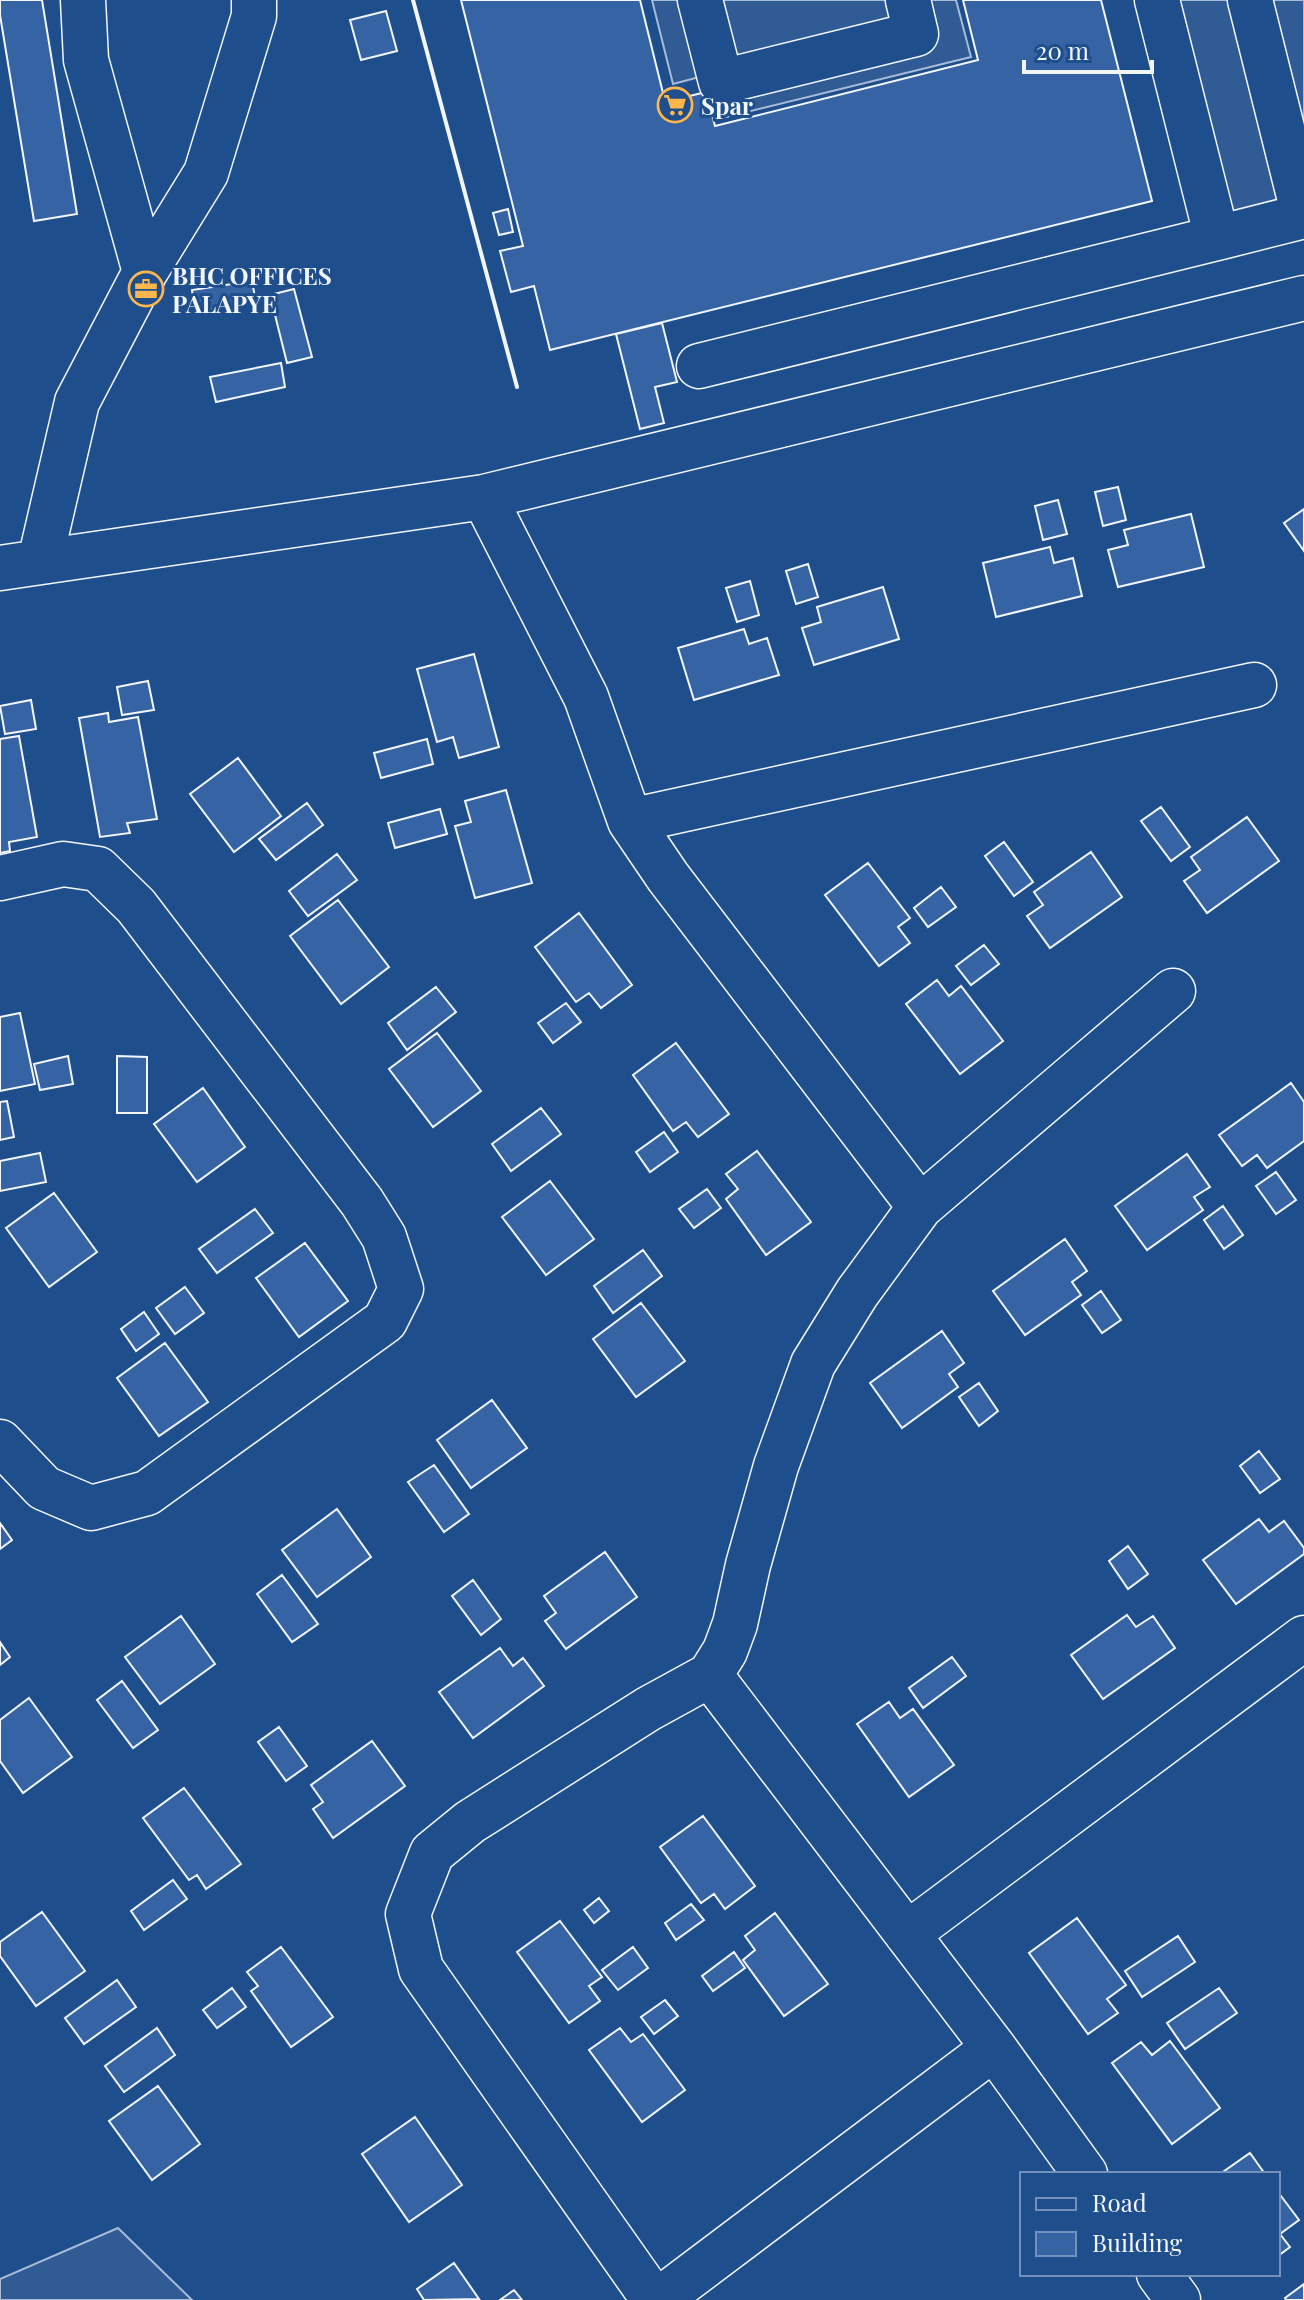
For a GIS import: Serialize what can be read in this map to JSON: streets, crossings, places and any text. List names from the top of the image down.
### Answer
{
  "places": {
    "supermarket": ["Spar"],
    "office": ["BHC OFFICES PALAPYE"]
  },
  "legend": ["Road", "Building"],
  "scale_bar": "20 m"
}
